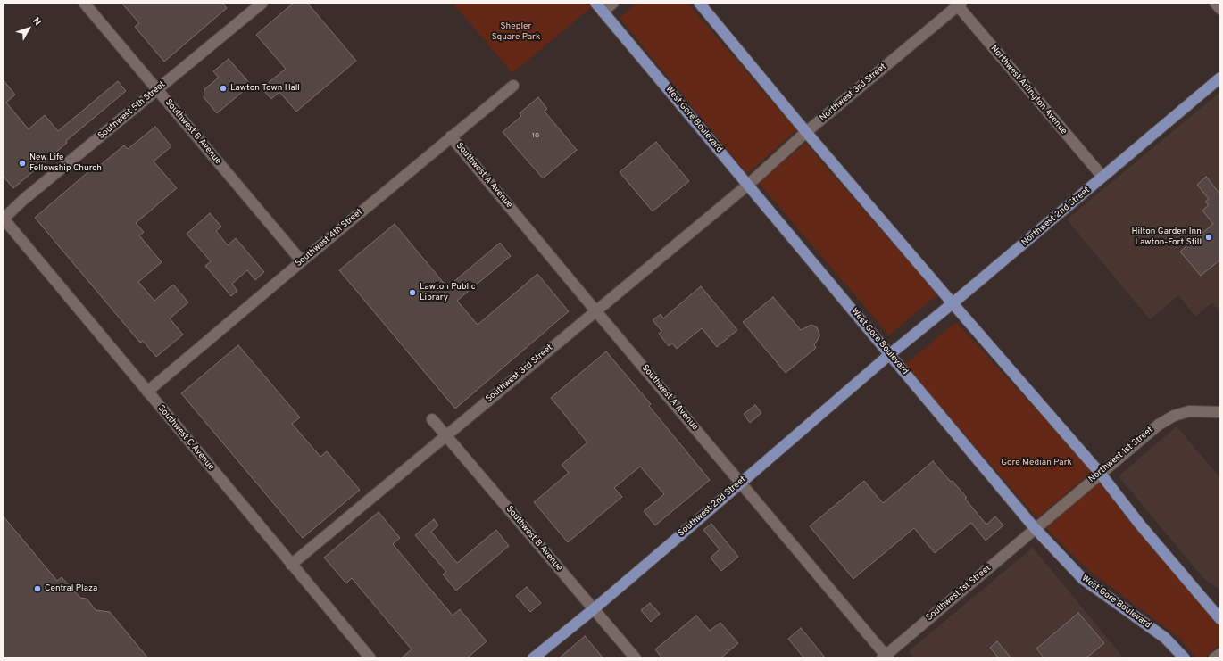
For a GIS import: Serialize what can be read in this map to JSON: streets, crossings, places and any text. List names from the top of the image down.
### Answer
{
  "streets": {
    "main road": ["West Gore Boulevard", "Northwest 2nd Street", "Southwest 2nd Street"],
    "street": [
      "Northwest Arlington Avenue",
      "Northwest 3rd Street",
      "Southwest 5th Street",
      "Southwest B Avenue",
      "Southwest A Avenue",
      "Southwest 4th Street",
      "Southwest 3rd Street",
      "Southwest C Avenue",
      "Northwest 1st Street",
      "Southwest 1st Street"
    ]
  },
  "crossings": [
    ["Northwest Arlington Avenue", "Northwest 3rd Street"],
    ["Northwest Arlington Avenue", "Northwest 2nd Street"],
    ["Northwest 3rd Street", "West Gore Boulevard"],
    ["Northwest 3rd Street", "Southwest 3rd Street"],
    ["Southwest 5th Street", "Southwest B Avenue"],
    ["Southwest 5th Street", "Southwest C Avenue"],
    ["West Gore Boulevard", "Northwest 2nd Street"],
    ["West Gore Boulevard", "Southwest 3rd Street"],
    ["West Gore Boulevard", "Northwest 1st Street"],
    ["West Gore Boulevard", "Southwest 2nd Street"],
    ["West Gore Boulevard", "Southwest 1st Street"],
    ["Southwest B Avenue", "Southwest 4th Street"],
    ["Southwest B Avenue", "Southwest 3rd Street"],
    ["Southwest B Avenue", "Southwest 2nd Street"],
    ["Southwest A Avenue", "Southwest 4th Street"],
    ["Southwest A Avenue", "Southwest 3rd Street"],
    ["Southwest A Avenue", "Southwest 2nd Street"],
    ["Southwest A Avenue", "Southwest 1st Street"],
    ["Northwest 2nd Street", "Southwest 2nd Street"],
    ["Southwest 4th Street", "Southwest C Avenue"],
    ["Southwest 3rd Street", "Southwest C Avenue"],
    ["Northwest 1st Street", "Southwest 1st Street"]
  ],
  "parks": ["Shepler Square Park", "Gore Median Park"],
  "places": [
    "Lawton Town Hall",
    "New Life Fellowship Church",
    "Hilton Garden Inn Lawton-Fort Still",
    "Lawton Public Library",
    "Central Plaza"
  ],
  "house_numbers": ["10"],
  "north": "top right"
}
